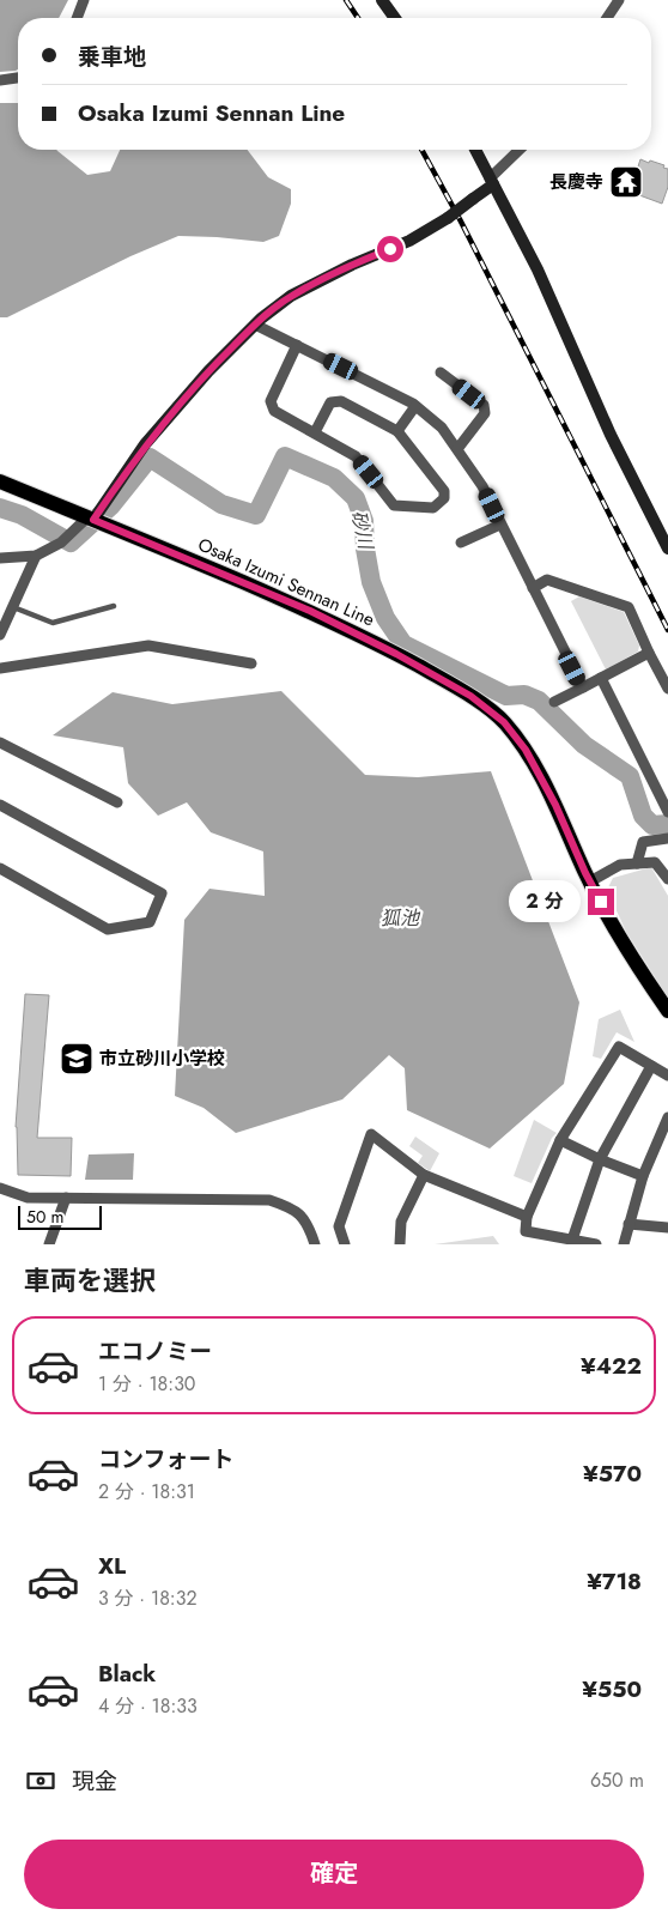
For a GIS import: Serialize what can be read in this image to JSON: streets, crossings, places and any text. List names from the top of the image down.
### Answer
{
  "streets": {
    "main road": ["Osaka Izumi Sennan Line"]
  },
  "water": ["砂川", "狐池"],
  "places": {
    "temple": ["長慶寺"],
    "school or university": ["市立砂川小学校"]
  },
  "scale_bar": "50 m",
  "page": {
    "banner": ["乗車地", "Osaka Izumi Sennan Line"],
    "bubble": "2 分",
    "scale": "50 m",
    "heading": "車両を選択",
    "list": [
      {
        "name": "エコノミー",
        "note": "1 分 · 18:30",
        "value": "¥422"
      },
      {
        "name": "コンフォート",
        "note": "2 分 · 18:31",
        "value": "¥570"
      },
      {
        "name": "XL",
        "note": "3 分 · 18:32",
        "value": "¥718"
      },
      {
        "name": "Black",
        "note": "4 分 · 18:33",
        "value": "¥550"
      }
    ],
    "pay": ["現金", "650 m"],
    "buttons": "確定"
  }
}
